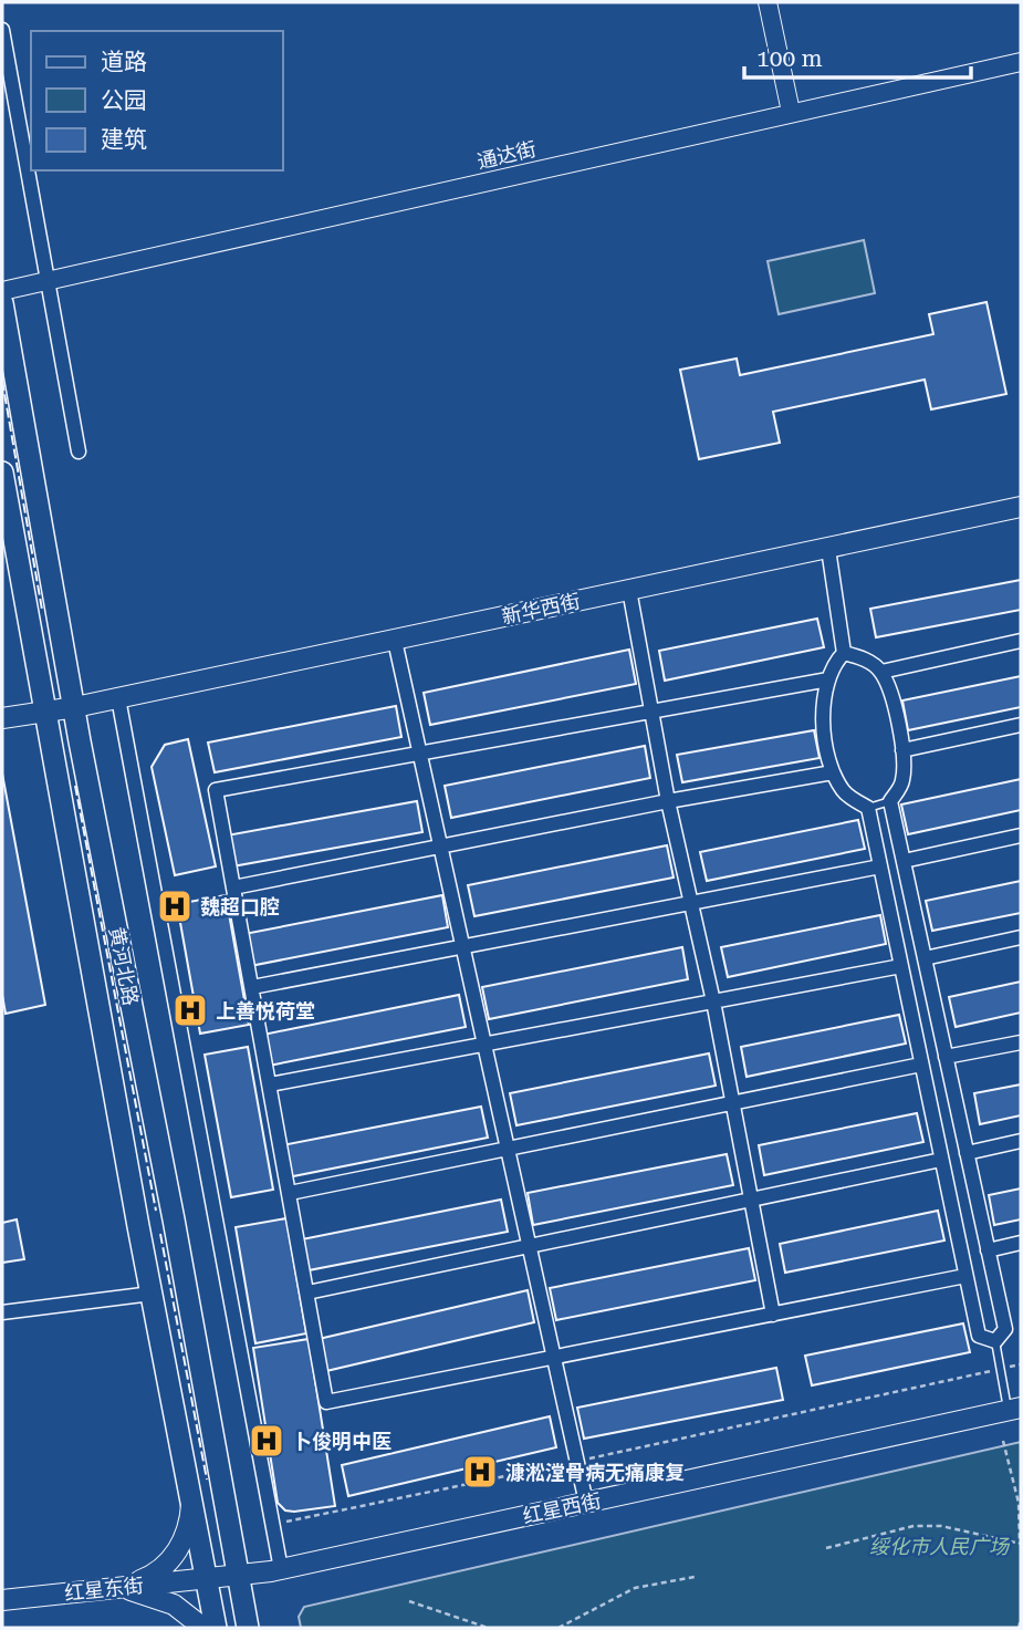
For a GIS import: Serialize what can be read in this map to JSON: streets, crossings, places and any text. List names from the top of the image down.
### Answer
{
  "streets": {
    "main road": [
      "新华西街",
      "黄河北路",
      "红星西街",
      "红星东街"
    ],
    "street": ["通达街"]
  },
  "crossings": [
    ["新华西街", "黄河北路"],
    ["黄河北路", "红星西街"],
    ["黄河北路", "红星东街"],
    ["红星西街", "红星东街"]
  ],
  "parks": ["绥化市人民广场"],
  "places": {
    "hospital": [
      "魏超口腔",
      "上善悦荷堂",
      "卜俊明中医",
      "漮淞漟骨病无痛康复"
    ]
  },
  "legend": ["道路", "公园", "建筑"],
  "scale_bar": "100 m"
}
